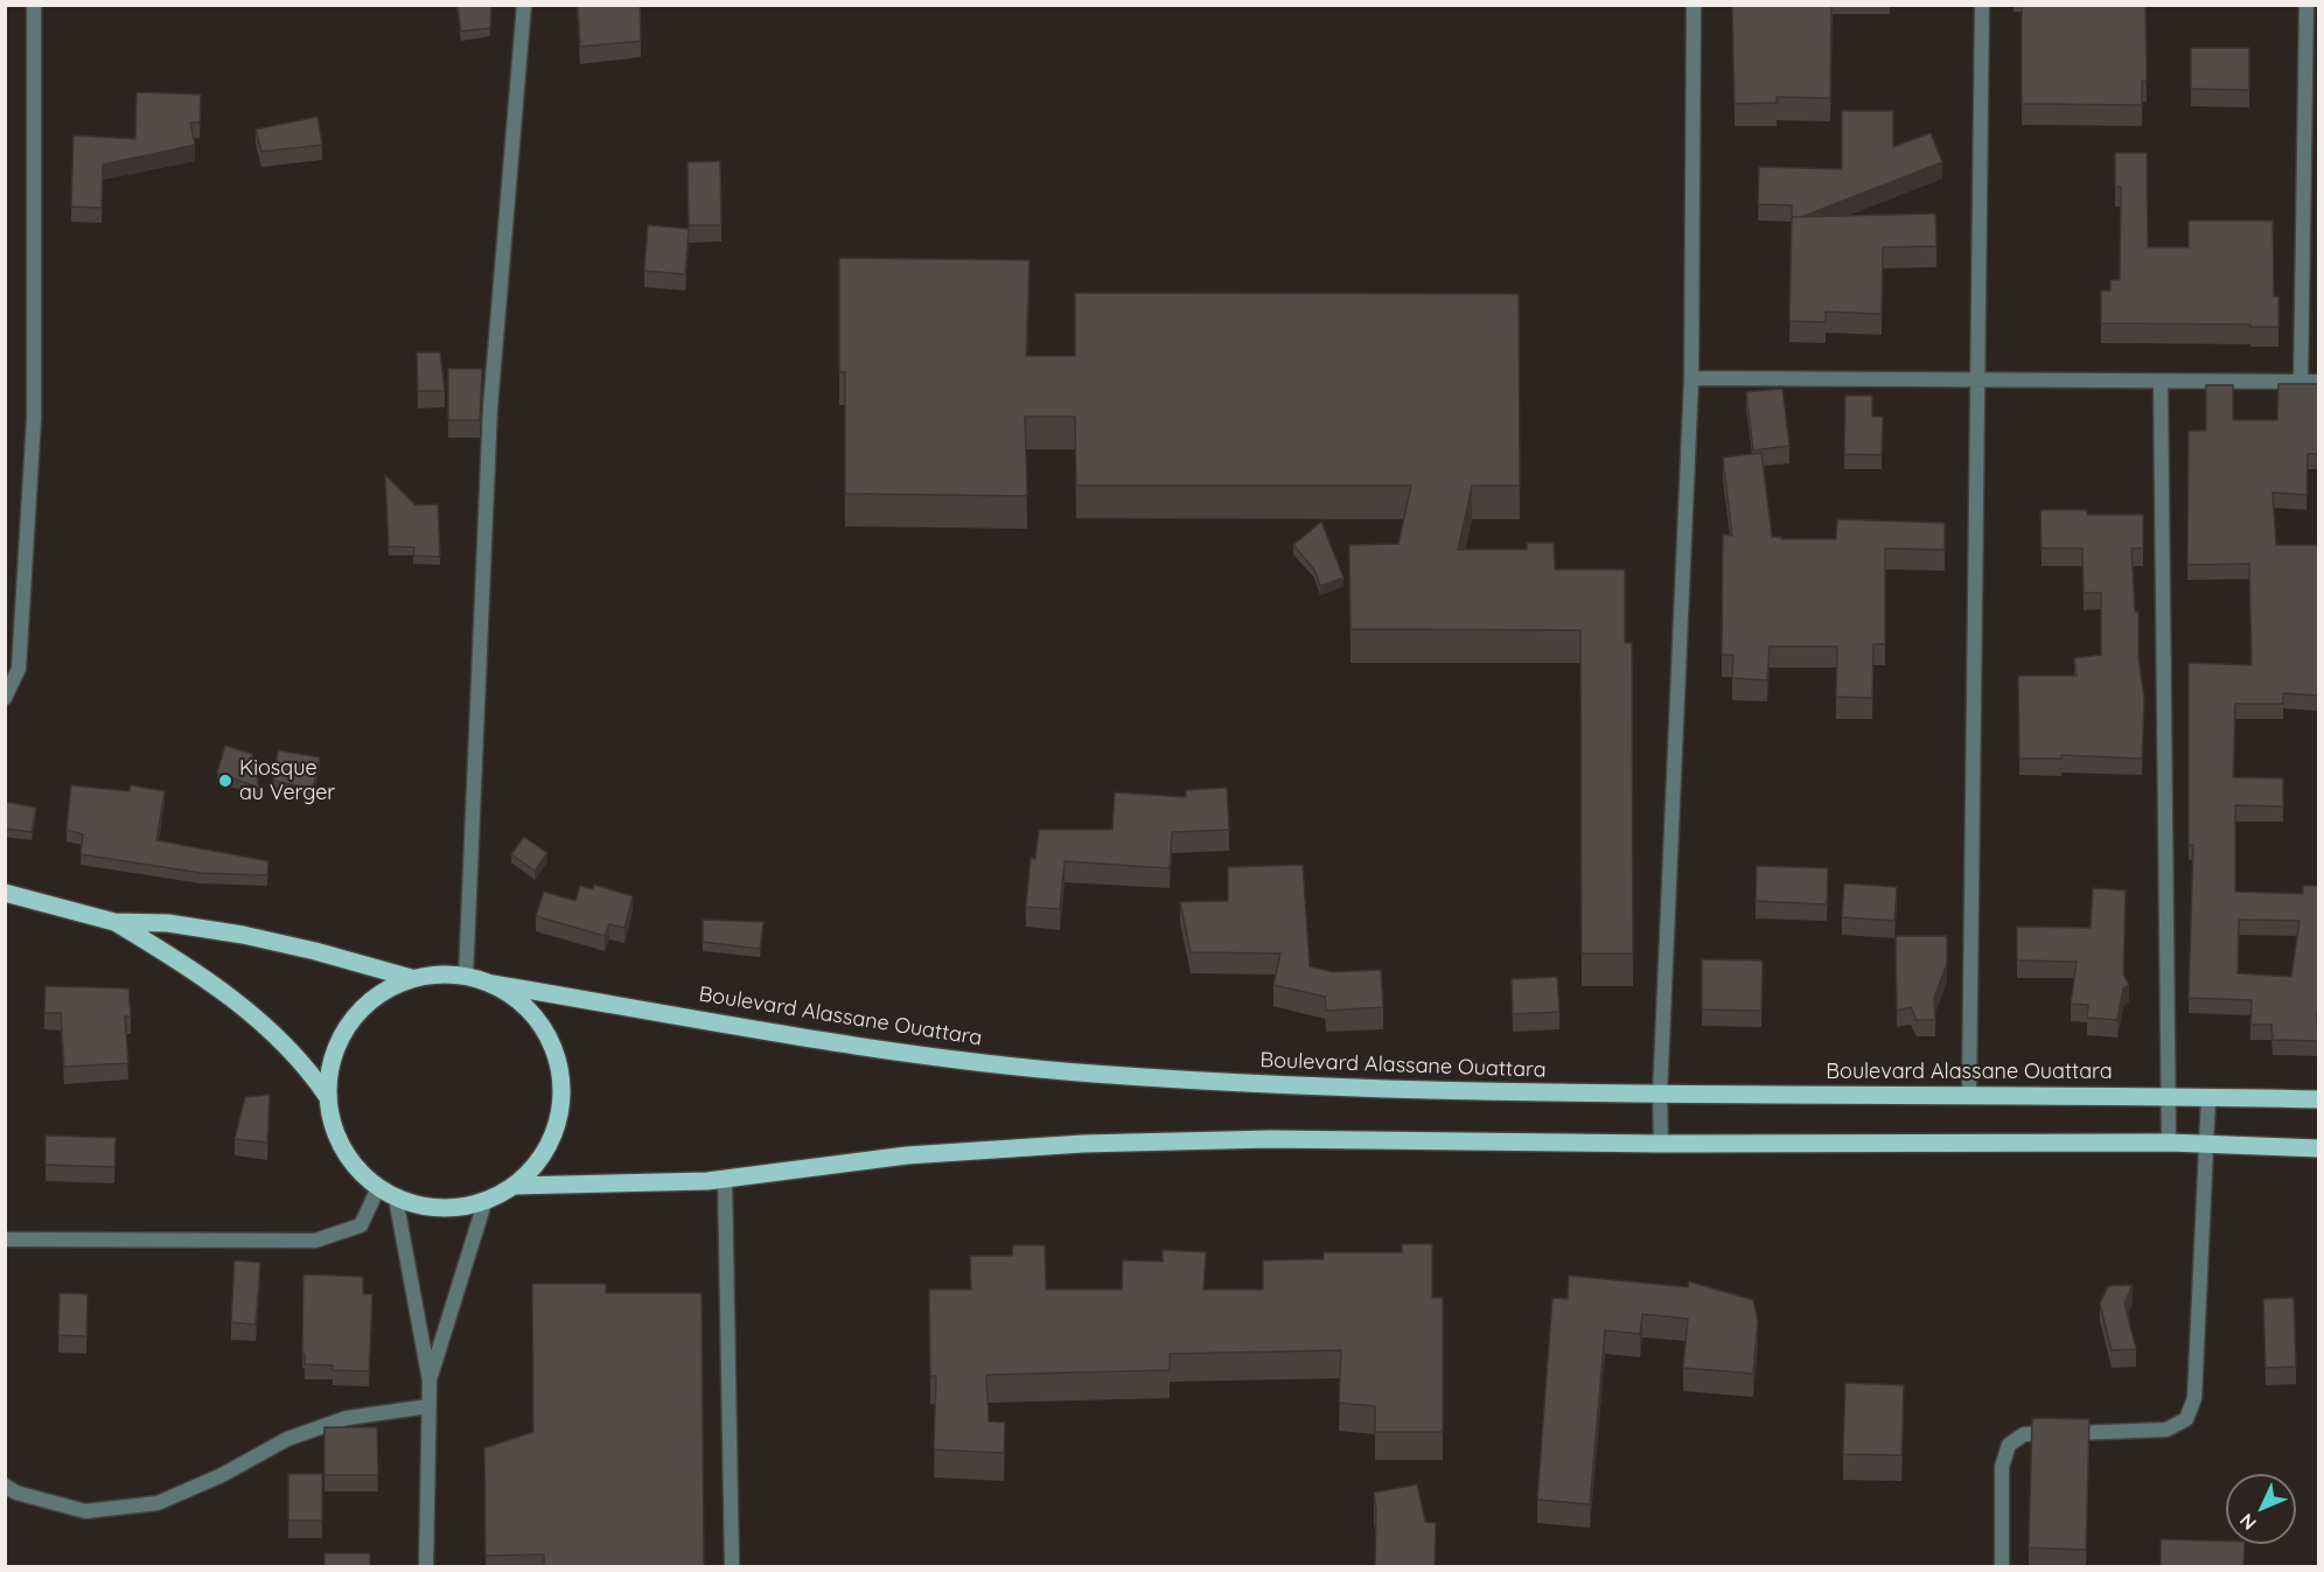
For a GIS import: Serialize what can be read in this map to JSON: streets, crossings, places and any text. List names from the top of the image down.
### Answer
{
  "streets": {
    "main road": ["Boulevard Alassane Ouattara"]
  },
  "places": ["Kiosque au Verger"],
  "north": "bottom left"
}
